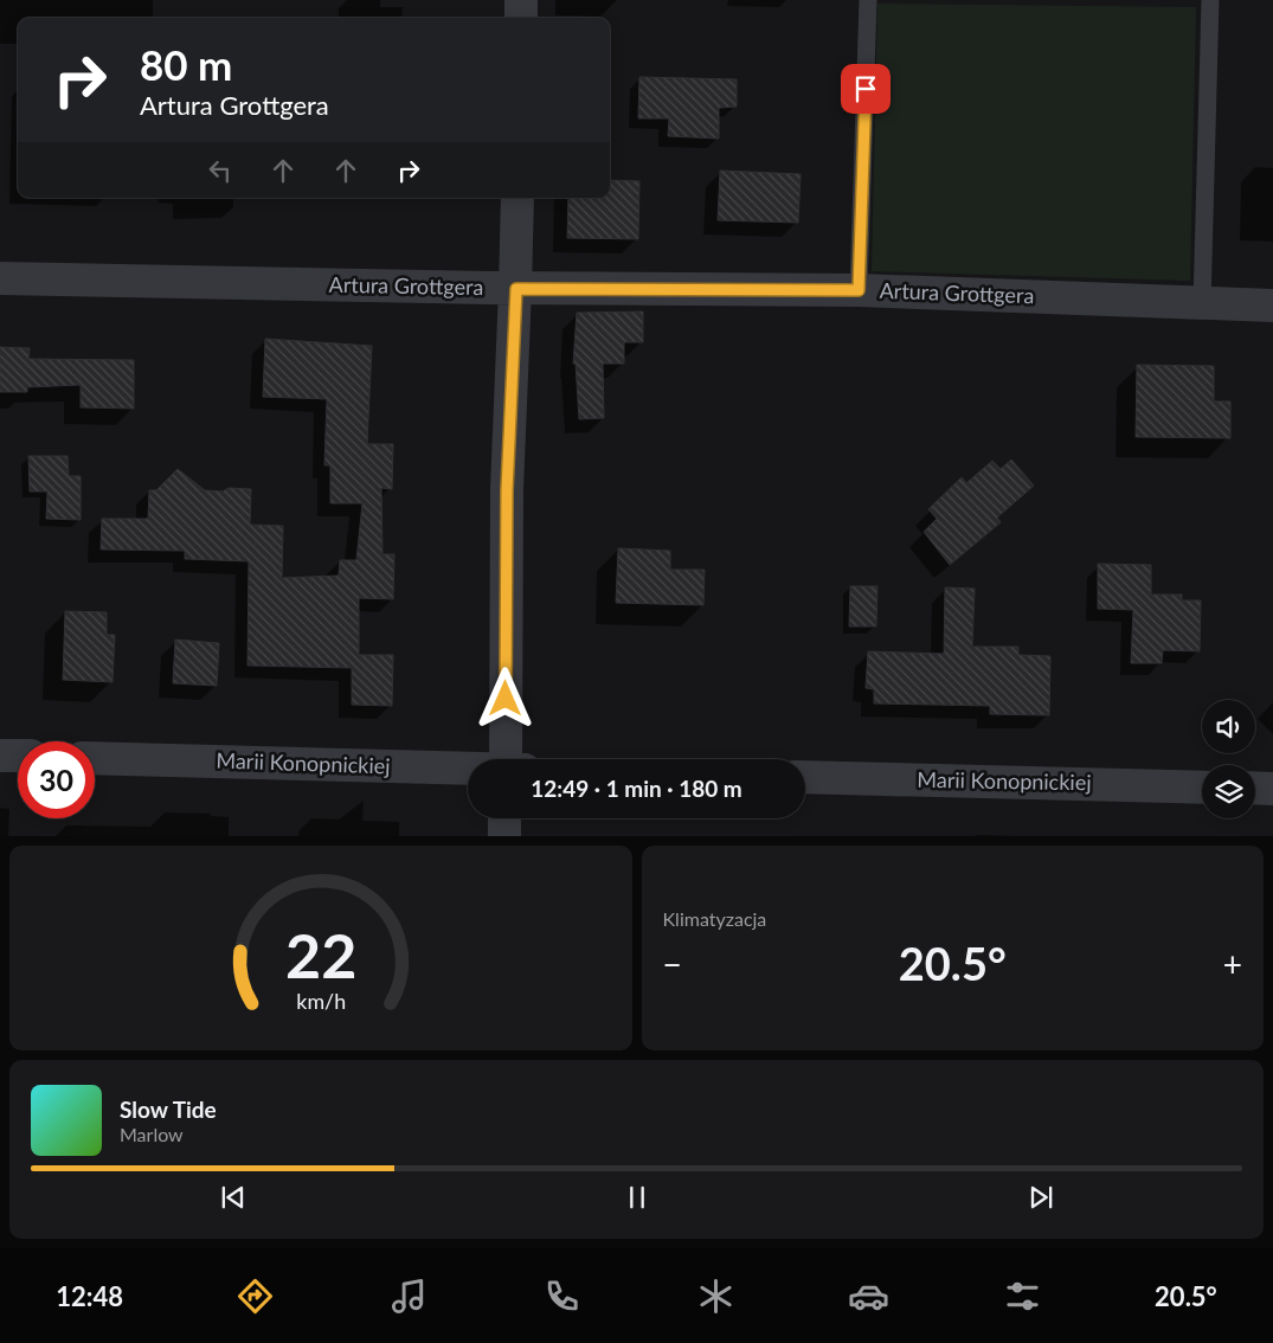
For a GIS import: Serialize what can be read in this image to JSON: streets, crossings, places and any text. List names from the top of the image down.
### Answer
{
  "streets": {
    "street": ["Artura Grottgera", "Marii Konopnickiej"]
  },
  "page": {
    "turn": ["80 m", "Artura Grottgera"],
    "limit": "30",
    "trip": "12:49 · 1 min · 180 m",
    "tile": "Klimatyzacja",
    "heat": ["−", "20.5°", "+"],
    "song": ["Slow Tide", "Marlow"],
    "tabs": ["12:48", "20.5°"],
    "gauge": ["22", "km/h"]
  }
}
